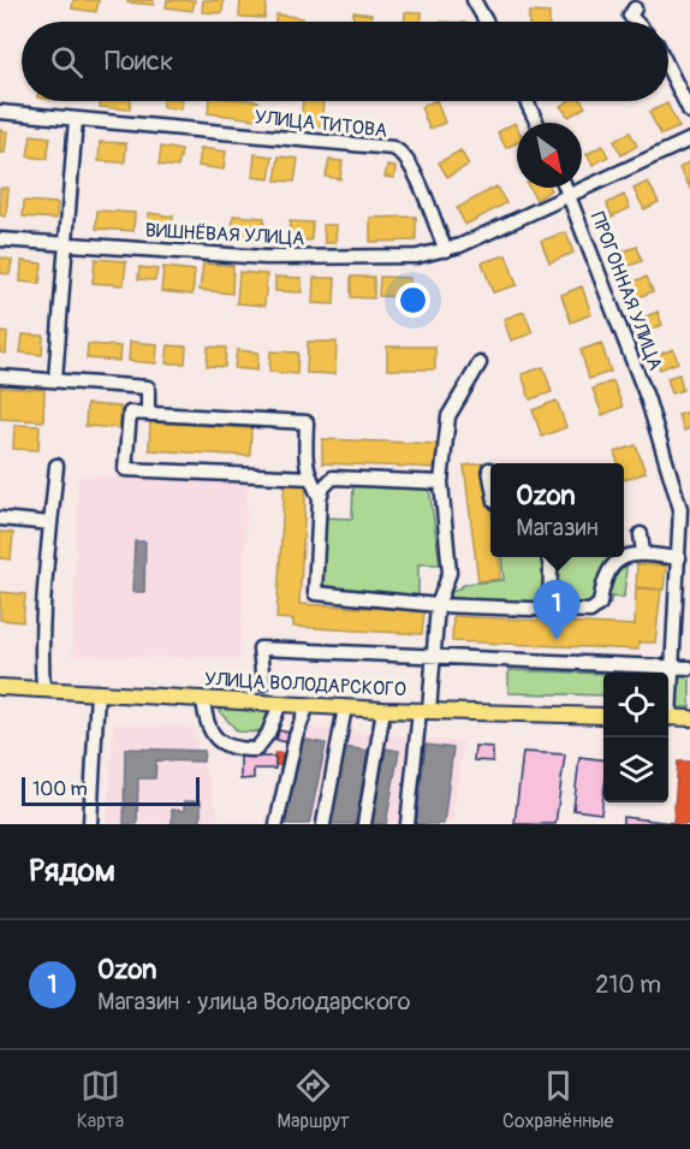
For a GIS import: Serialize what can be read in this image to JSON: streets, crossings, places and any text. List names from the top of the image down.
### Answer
{
  "streets": {
    "main road": ["УЛИЦА ВОЛОДАРСКОГО"],
    "street": ["УЛИЦА ТИТОВА", "ВИШНЁВАЯ УЛИЦА", "ПРОГОННАЯ УЛИЦА"]
  },
  "crossings": [
    ["УЛИЦА ТИТОВА", "ВИШНЁВАЯ УЛИЦА"],
    ["ВИШНЁВАЯ УЛИЦА", "ПРОГОННАЯ УЛИЦА"]
  ],
  "scale_bar": "100 m",
  "north": "bottom right",
  "page": {
    "search": "Поиск",
    "popup": ["Ozon", "Магазин"],
    "pins": "1",
    "scale": "100 m",
    "heading": "Рядом",
    "list": [
      {
        "mark": "1",
        "name": "Ozon",
        "note": "Магазин · улица Володарского",
        "value": "210 m"
      }
    ],
    "nav": ["Карта", "Маршрут", "Сохранённые"]
  }
}
